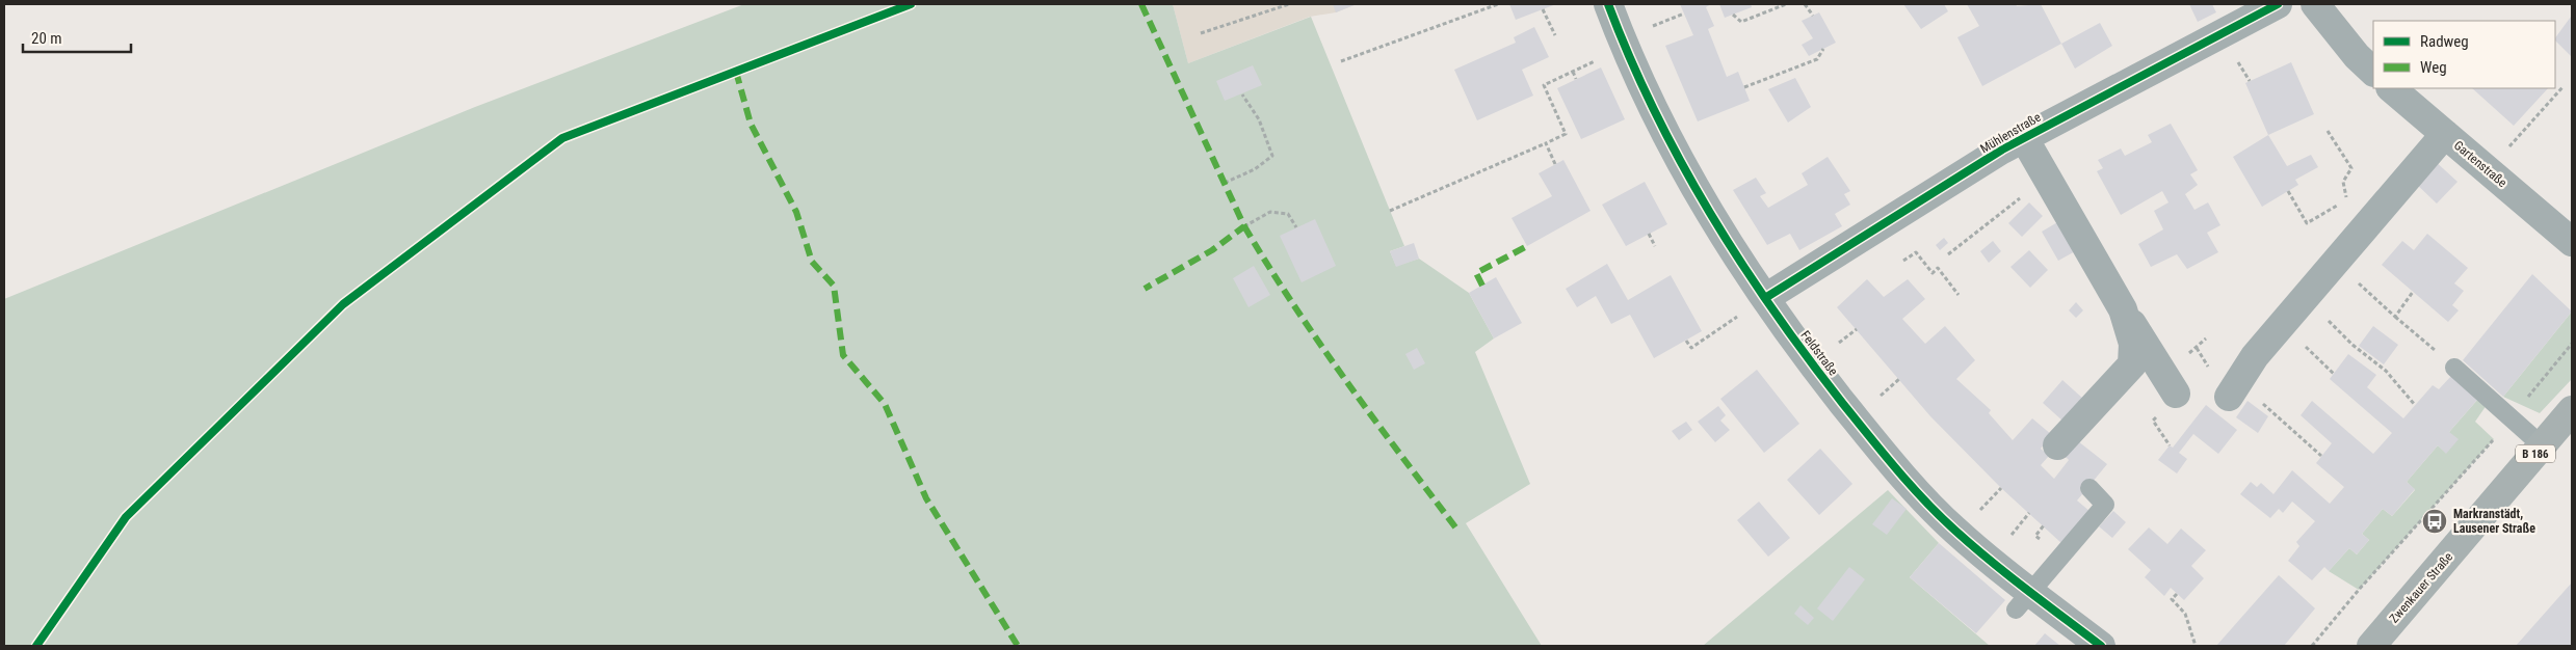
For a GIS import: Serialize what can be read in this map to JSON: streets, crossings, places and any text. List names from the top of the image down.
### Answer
{
  "streets": {
    "main road": ["B 186", "Zwenkauer Straße"],
    "street": ["Mühlenstraße", "Gartenstraße", "Feldstraße"]
  },
  "crossings": [
    ["Mühlenstraße", "Feldstraße"]
  ],
  "places": {
    "bus stop": ["Markranstädt, Lausener Straße"]
  },
  "legend": ["Radweg", "Weg"],
  "scale_bar": "20 m"
}
